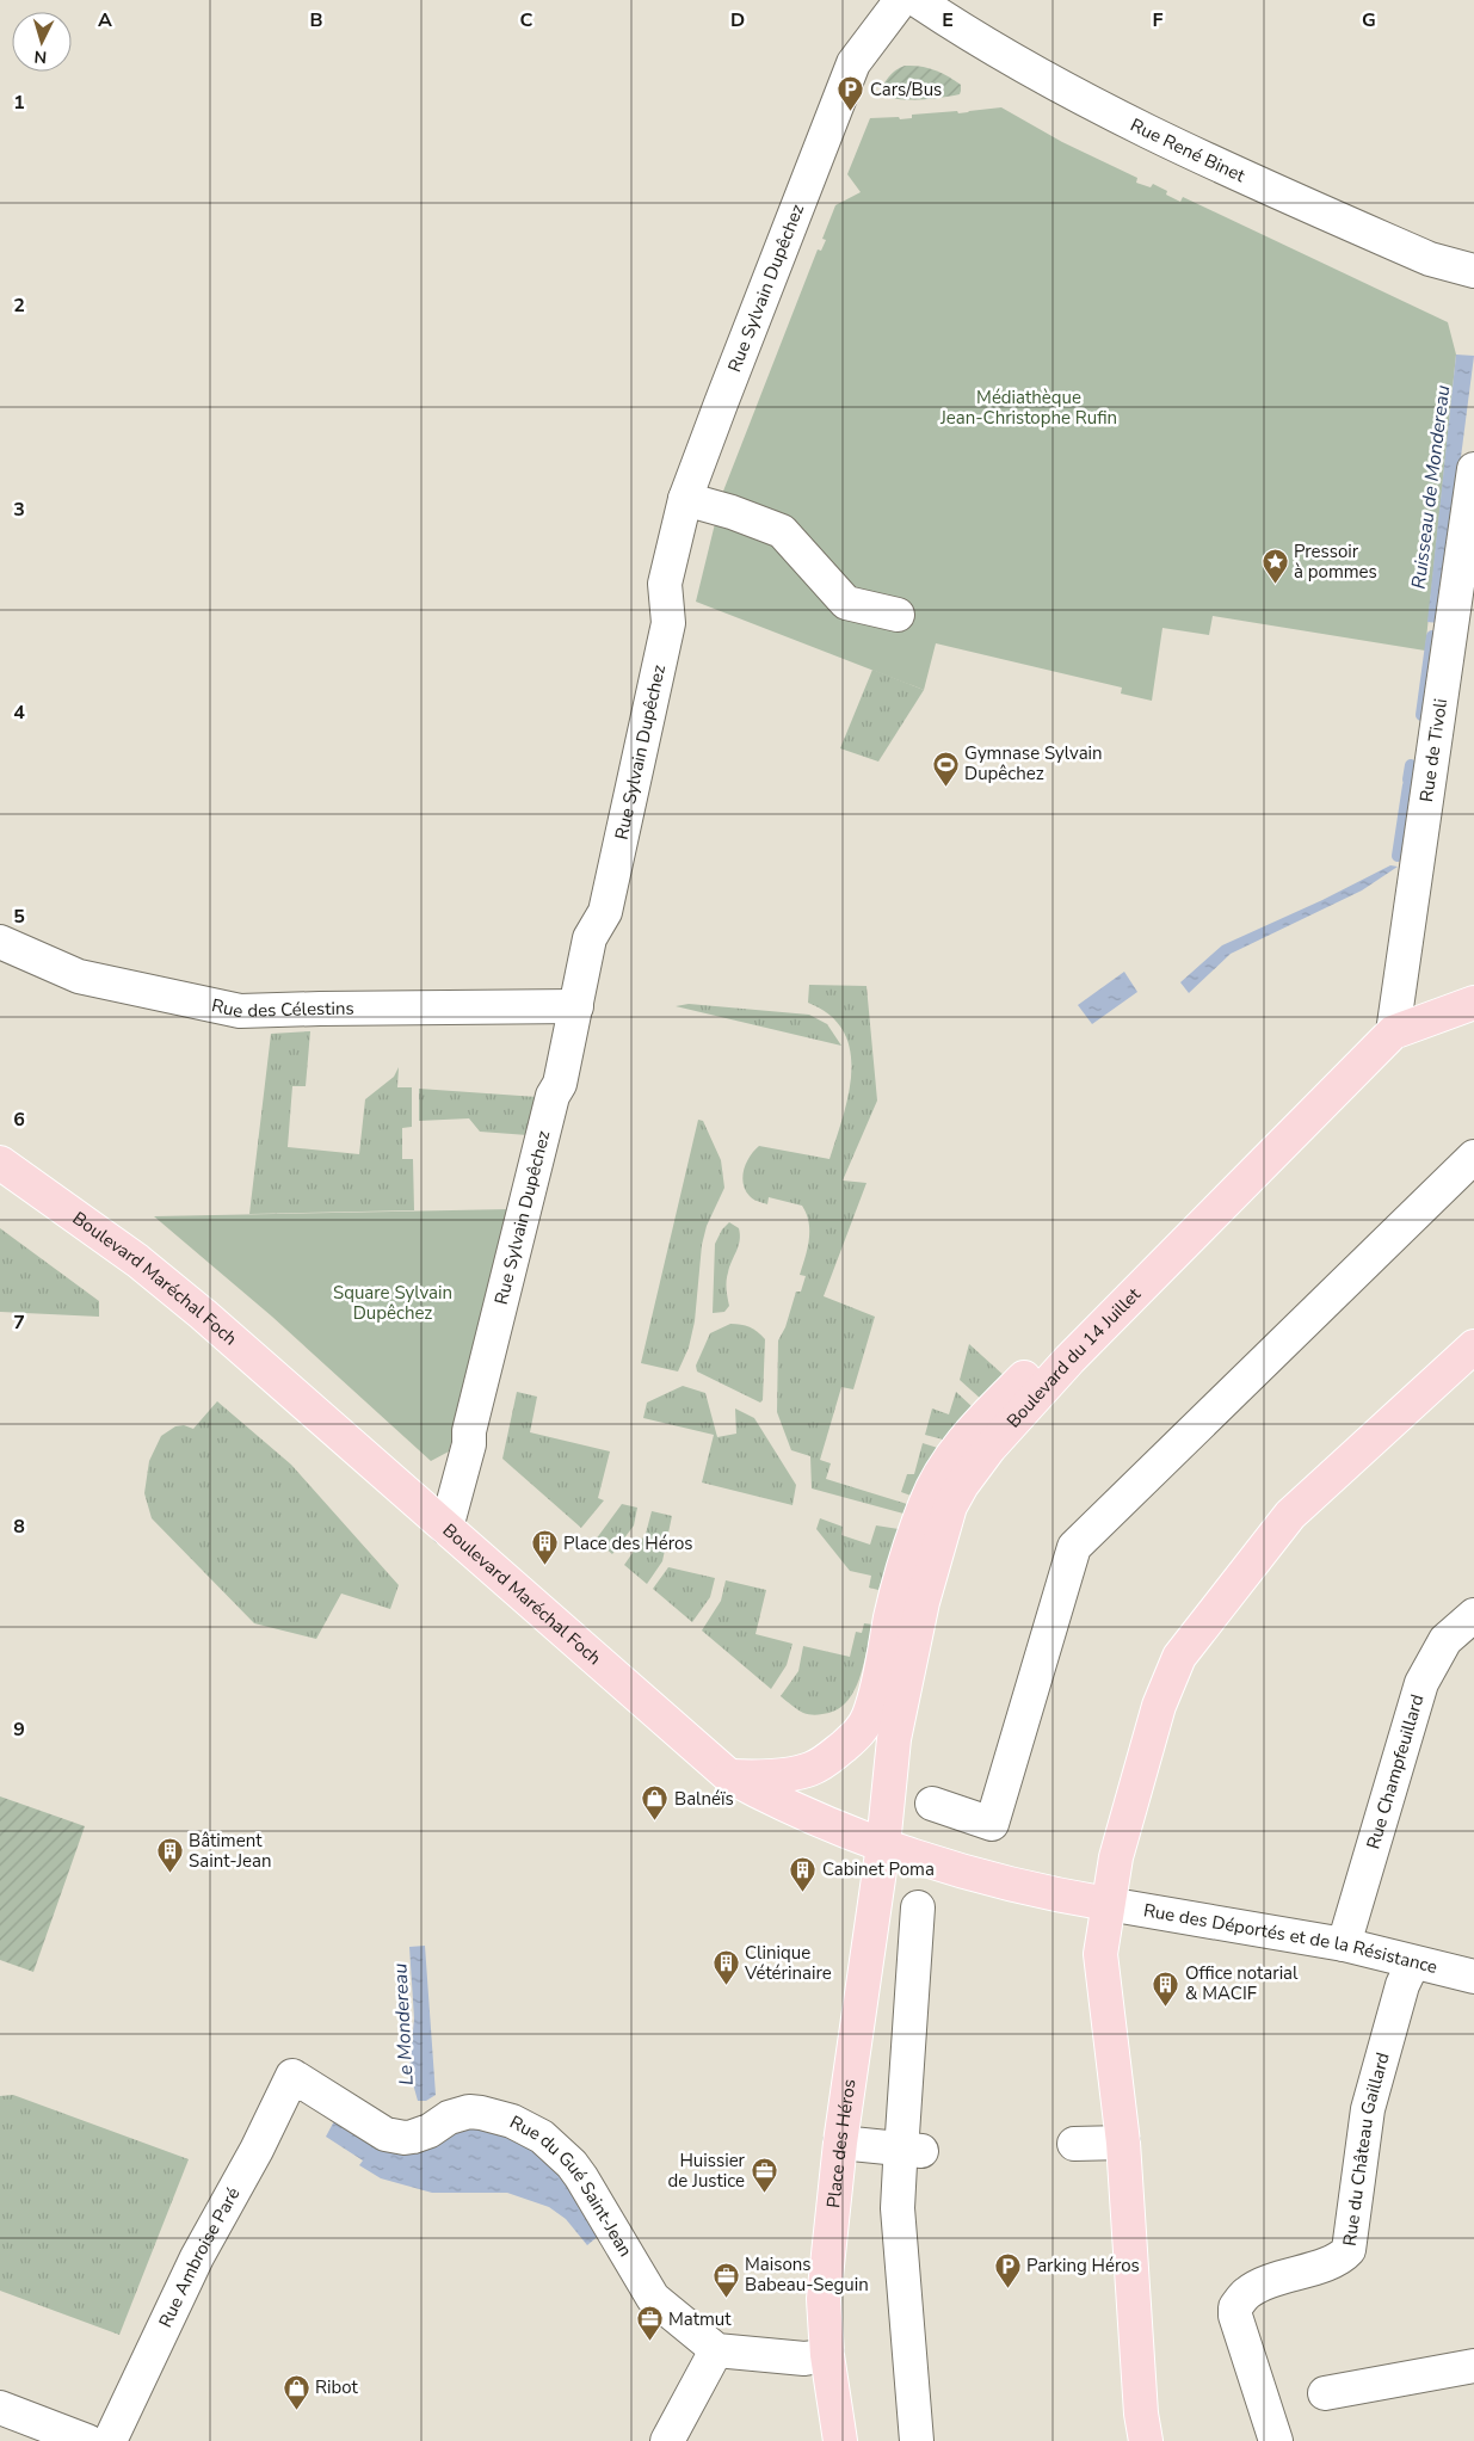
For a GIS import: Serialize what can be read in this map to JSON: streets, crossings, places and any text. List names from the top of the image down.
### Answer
{
  "streets": {
    "main road": ["Boulevard Maréchal Foch", "Boulevard du 14 Juillet", "Place des Héros"],
    "street": [
      "Rue René Binet",
      "Rue Sylvain Dupêchez",
      "Rue de Tivoli",
      "Rue des Célestins",
      "Rue Champfeuillard",
      "Rue des Déportés et de la Résistance",
      "Rue du Château Gaillard",
      "Rue du Gué Saint-Jean",
      "Rue Ambroise Paré"
    ]
  },
  "crossings": [
    ["Rue Sylvain Dupêchez", "Rue des Célestins"],
    ["Rue Sylvain Dupêchez", "Boulevard Maréchal Foch"],
    ["Rue de Tivoli", "Boulevard du 14 Juillet"],
    ["Boulevard Maréchal Foch", "Boulevard du 14 Juillet"],
    ["Boulevard Maréchal Foch", "Rue des Déportés et de la Résistance"],
    ["Boulevard Maréchal Foch", "Place des Héros"],
    ["Boulevard du 14 Juillet", "Place des Héros"],
    ["Rue Champfeuillard", "Rue des Déportés et de la Résistance"],
    ["Rue des Déportés et de la Résistance", "Rue du Château Gaillard"],
    ["Rue du Gué Saint-Jean", "Rue Ambroise Paré"]
  ],
  "water": ["Ruisseau de Mondereau", "Le Mondereau"],
  "parks": ["Médiathèque Jean-Christophe Rufin", "Square Sylvain Dupêchez"],
  "places": {
    "parking": ["Cars/Bus", "Parking Héros"],
    "place": ["Pressoir à pommes"],
    "sports": ["Gymnase Sylvain Dupêchez"],
    "building": [
      "Place des Héros",
      "Bâtiment Saint-Jean",
      "Cabinet Poma",
      "Clinique Vétérinaire",
      "Office notarial & MACIF"
    ],
    "shop": ["Balnéïs", "Ribot"],
    "office": ["Huissier de Justice", "Maisons Babeau-Seguin", "Matmut"]
  },
  "north": "bottom",
  "grid": {
    "columns": [
      "A",
      "B",
      "C",
      "D",
      "E",
      "F",
      "G"
    ],
    "rows": [
      "1",
      "2",
      "3",
      "4",
      "5",
      "6",
      "7",
      "8",
      "9"
    ]
  }
}
